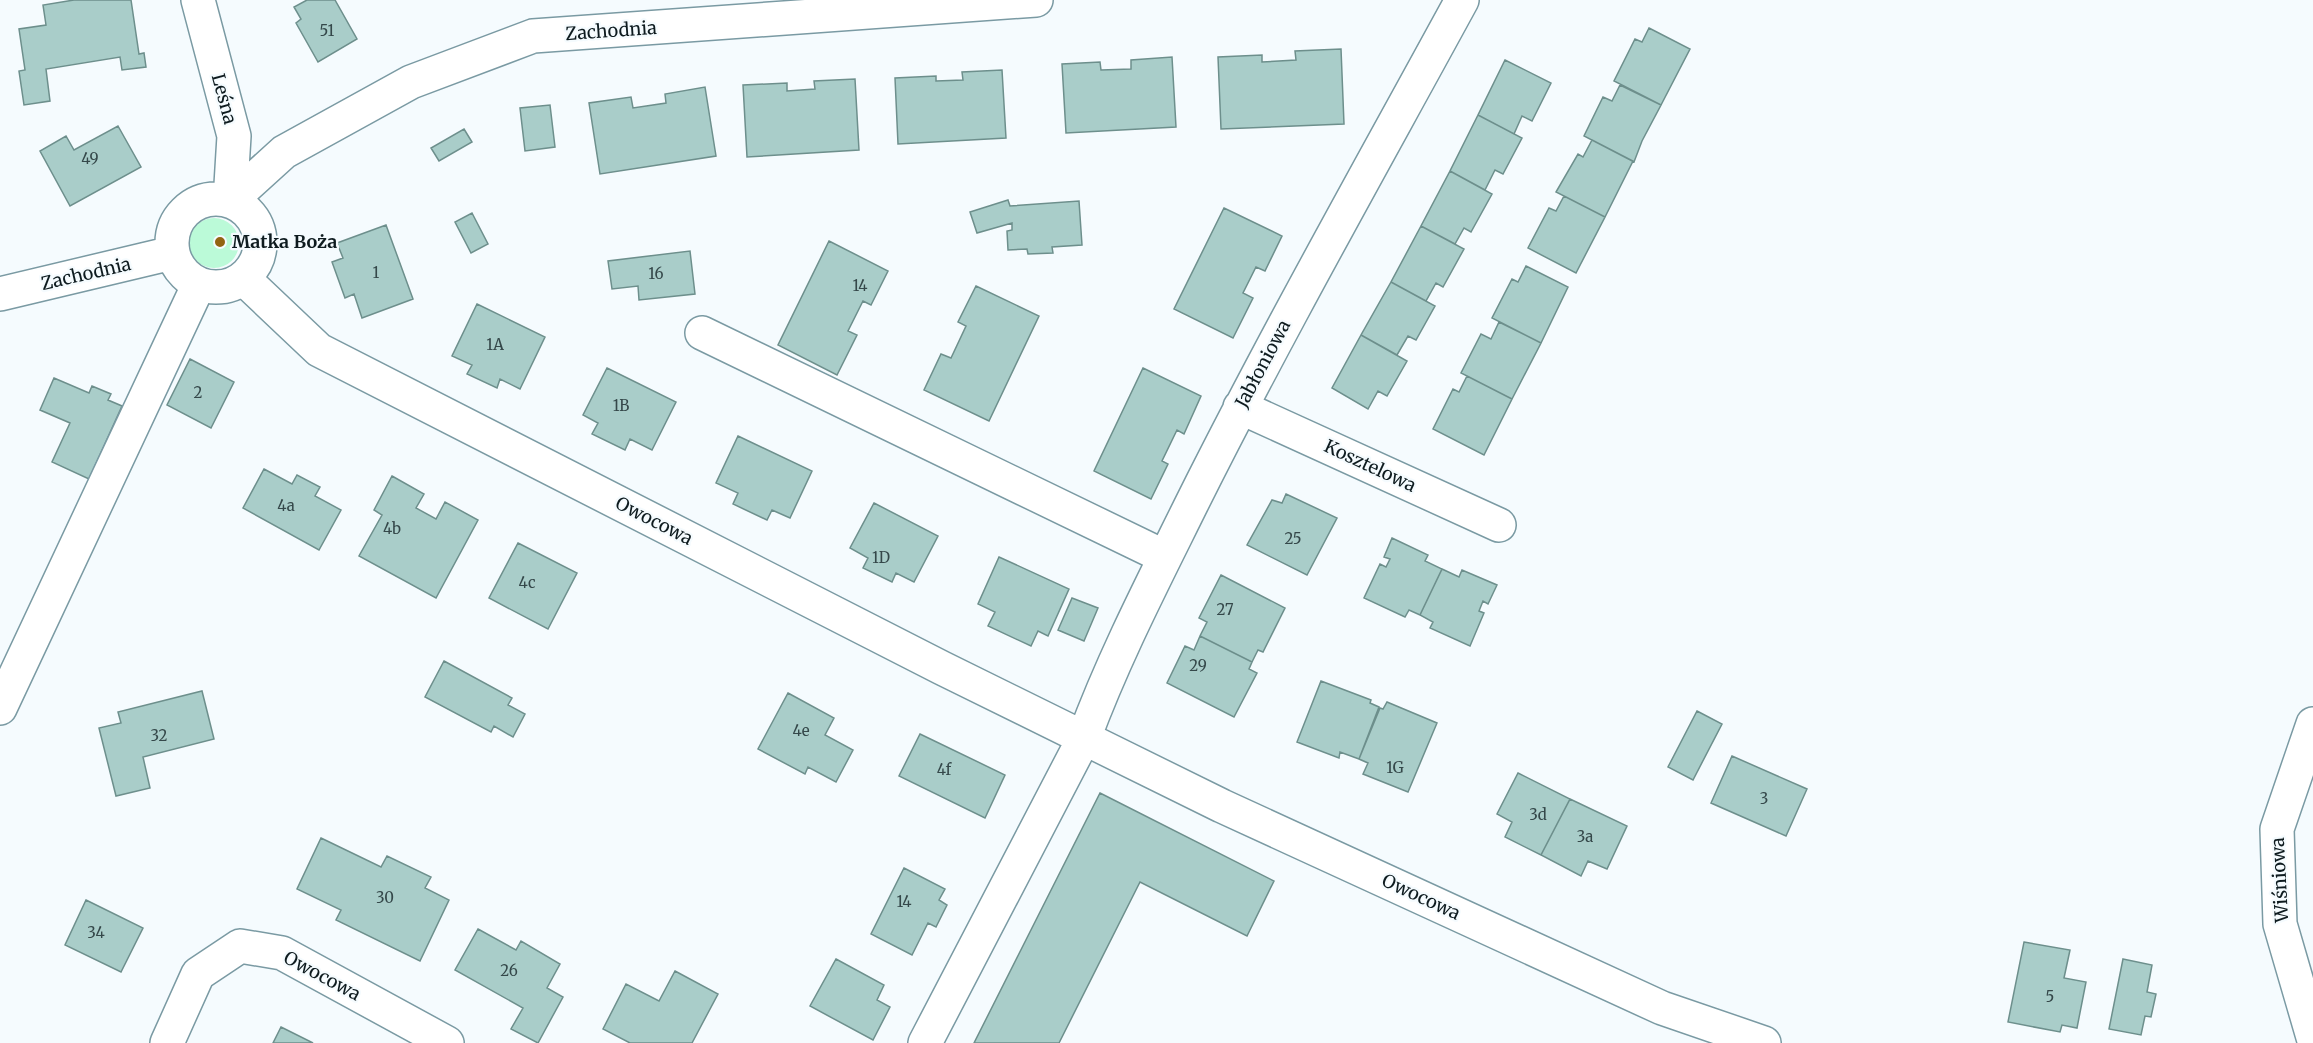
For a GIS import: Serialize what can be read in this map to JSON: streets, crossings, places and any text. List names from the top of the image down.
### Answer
{
  "streets": {
    "street": [
      "Zachodnia",
      "Leśna",
      "Jabłoniowa",
      "Kosztelowa",
      "Owocowa",
      "Wiśniowa"
    ]
  },
  "crossings": [
    ["Zachodnia", "Leśna"],
    ["Zachodnia", "Owocowa"],
    ["Leśna", "Owocowa"],
    ["Jabłoniowa", "Kosztelowa"],
    ["Jabłoniowa", "Owocowa"]
  ],
  "places": ["Matka Boża"],
  "house_numbers": [
    "51",
    "49",
    "1",
    "16",
    "14",
    "1A",
    "2",
    "1B",
    "4a",
    "4b",
    "25",
    "1D",
    "4c",
    "27",
    "29",
    "4e",
    "32",
    "1G",
    "4f",
    "3",
    "3d",
    "3a",
    "30",
    "14",
    "34",
    "26",
    "5"
  ]
}
